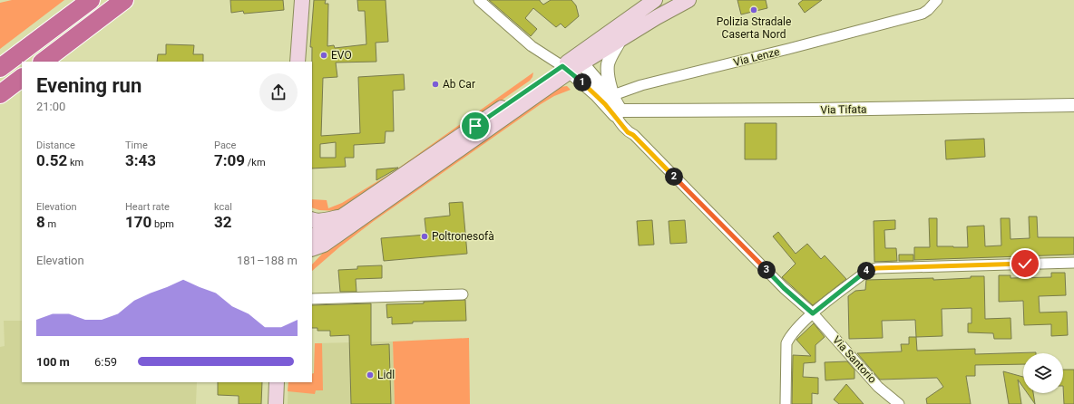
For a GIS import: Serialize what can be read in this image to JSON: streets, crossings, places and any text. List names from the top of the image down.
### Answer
{
  "streets": {
    "street": ["Via Lenze", "Via Tifata", "Via Santorio"]
  },
  "crossings": [
    ["Via Lenze", "Via Tifata"],
    ["Via Lenze", "Via Santorio"],
    ["Via Tifata", "Via Santorio"]
  ],
  "places": [
    "Polizia Stradale Caserta Nord",
    "EVO",
    "Ab Car",
    "Poltronesofà",
    "Lidl"
  ],
  "page": {
    "heading": ["Evening run", "21:00"],
    "pins": [
      "1",
      "2",
      "3",
      "4"
    ],
    "stats": [
      ["Distance", "0.52 km"],
      ["Time", "3:43"],
      ["Pace", "7:09 /km"],
      ["Elevation", "8 m"],
      ["Heart rate", "170 bpm"],
      ["kcal", "32"]
    ],
    "chart": ["Elevation", "181–188 m"],
    "list": [
      {
        "name": "100 m",
        "note": "6:59"
      }
    ]
  }
}
